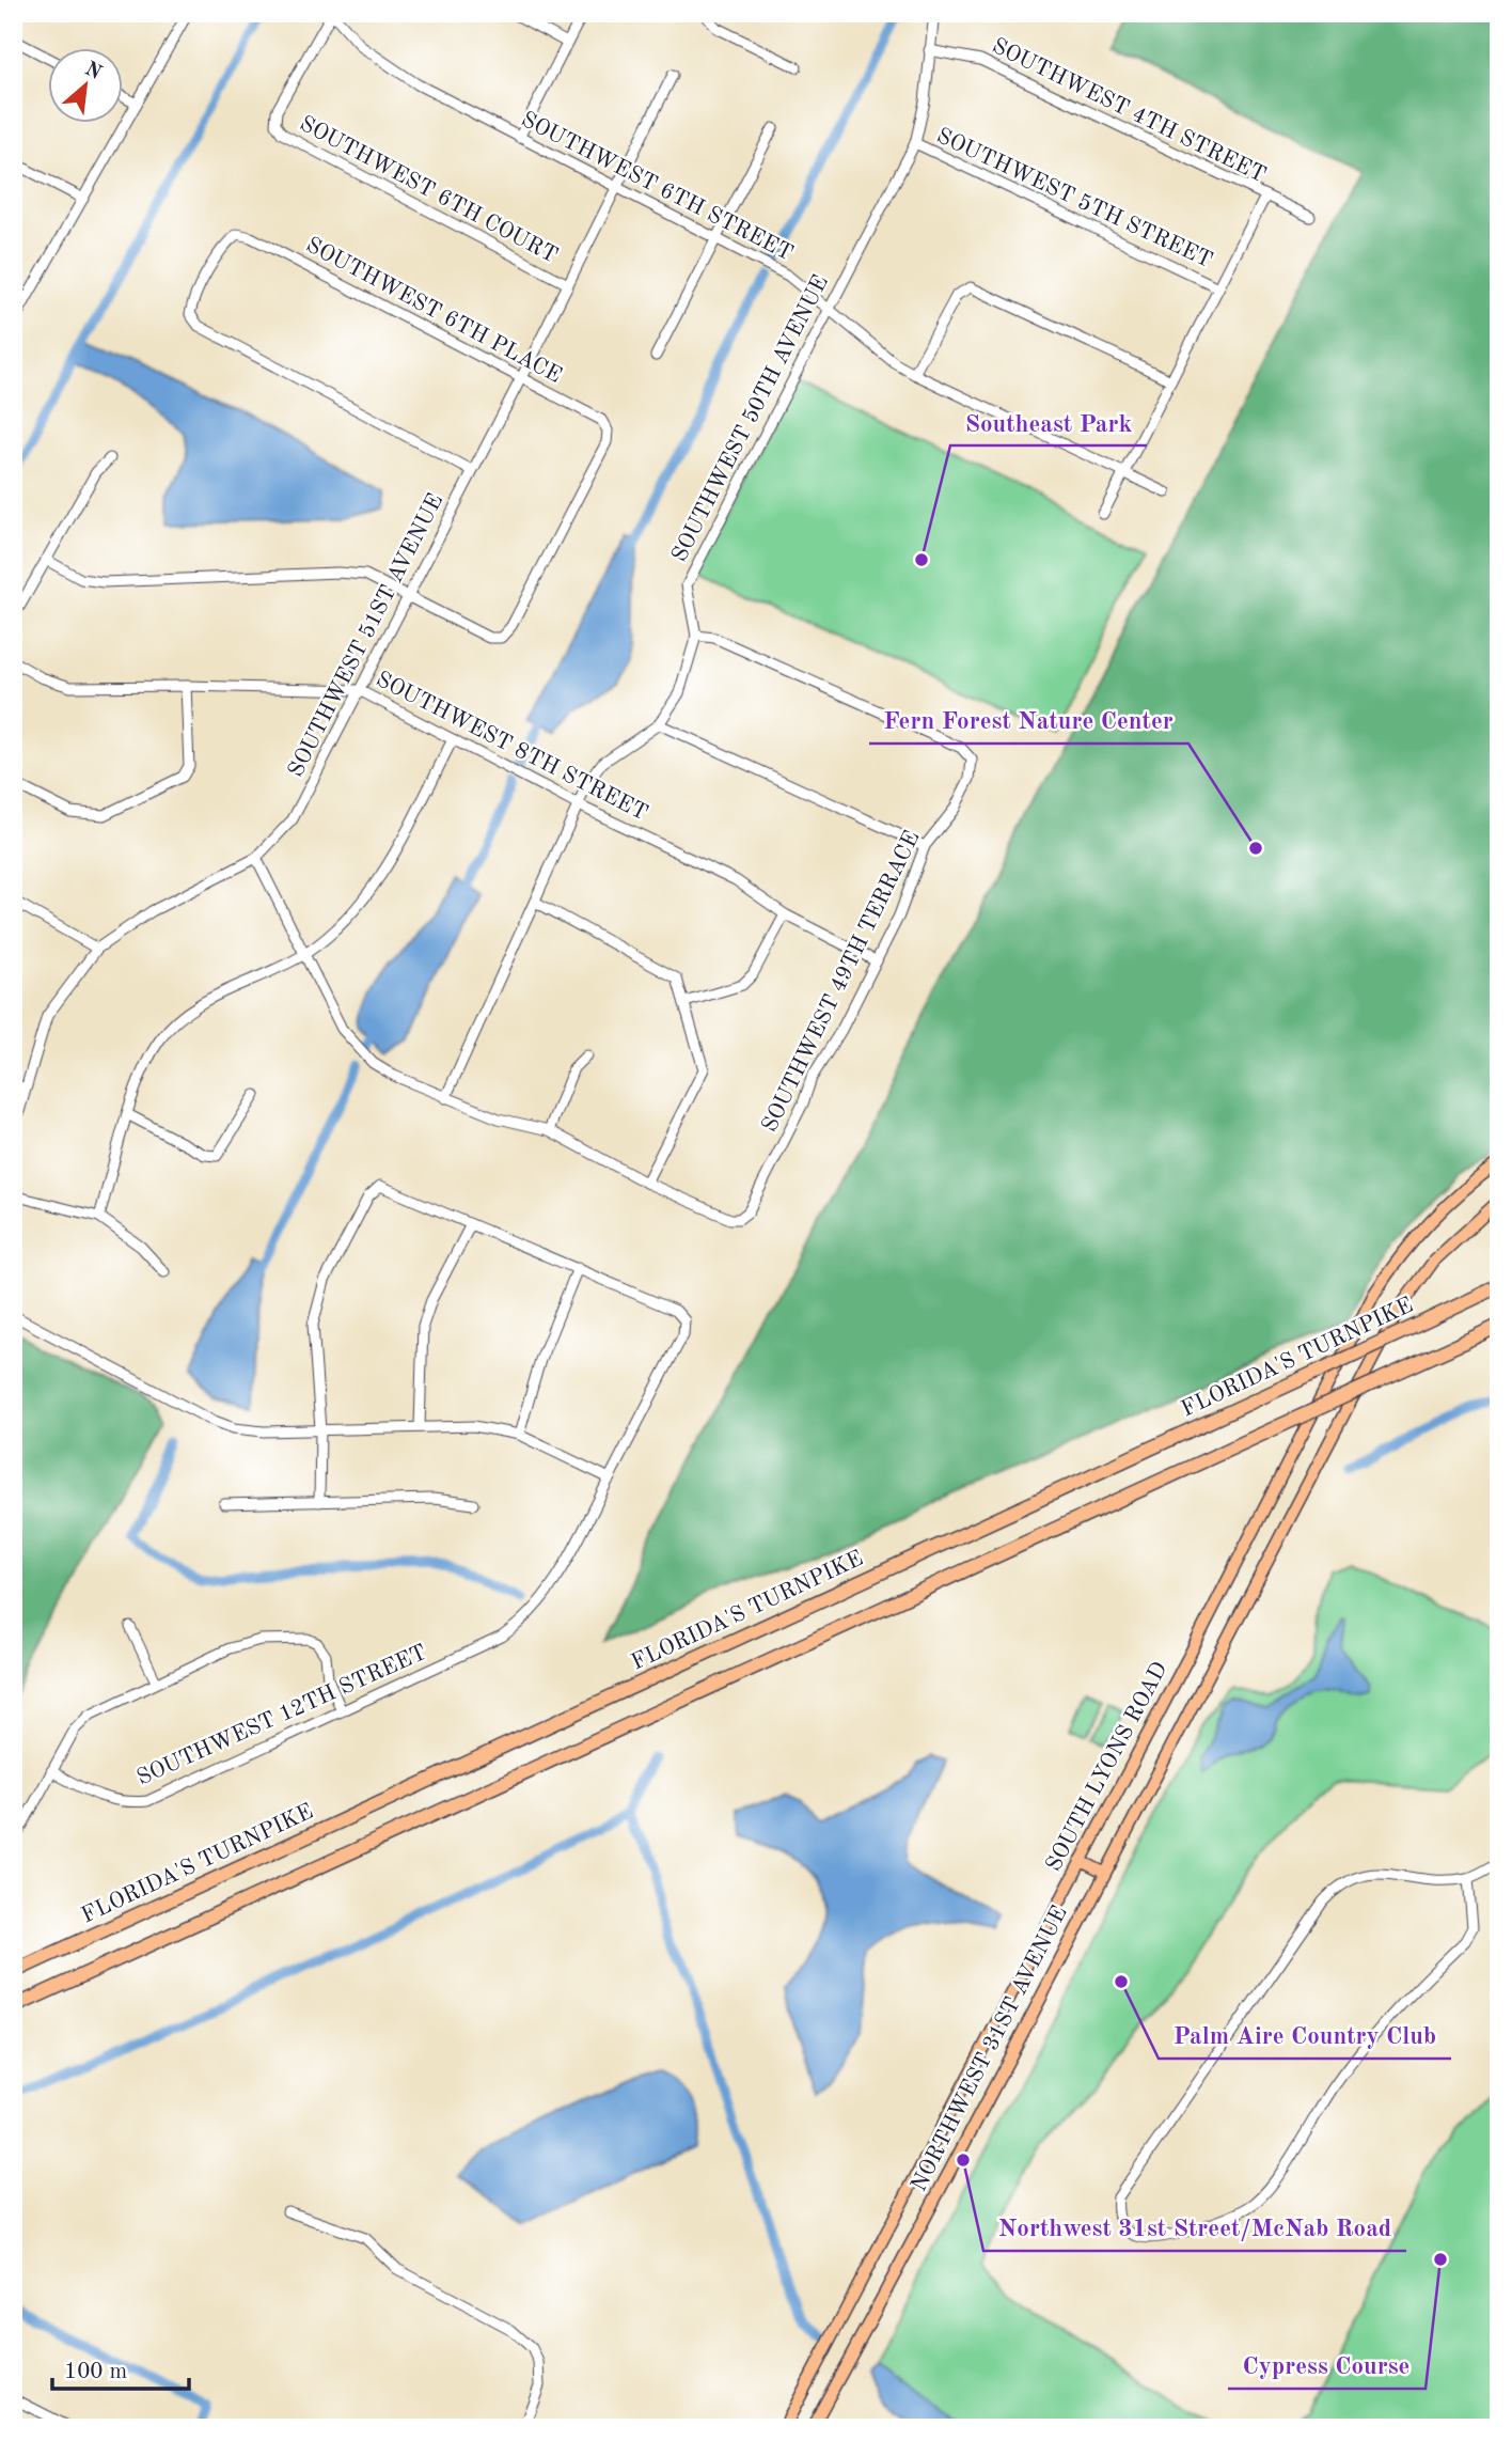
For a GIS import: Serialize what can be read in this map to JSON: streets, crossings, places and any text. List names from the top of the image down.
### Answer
{
  "streets": {
    "highway": ["FLORIDA'S TURNPIKE"],
    "main road": ["SOUTH LYONS ROAD", "NORTHWEST 31ST AVENUE"],
    "street": [
      "SOUTHWEST 4TH STREET",
      "SOUTHWEST 6TH STREET",
      "SOUTHWEST 6TH COURT",
      "SOUTHWEST 5TH STREET",
      "SOUTHWEST 6TH PLACE",
      "SOUTHWEST 50TH AVENUE",
      "SOUTHWEST 51ST AVENUE",
      "SOUTHWEST 8TH STREET",
      "SOUTHWEST 49TH TERRACE",
      "SOUTHWEST 12TH STREET"
    ]
  },
  "crossings": [
    ["SOUTHWEST 4TH STREET", "SOUTHWEST 50TH AVENUE"],
    ["SOUTHWEST 6TH STREET", "SOUTHWEST 6TH COURT"],
    ["SOUTHWEST 6TH STREET", "SOUTHWEST 50TH AVENUE"],
    ["SOUTHWEST 6TH STREET", "SOUTHWEST 51ST AVENUE"],
    ["SOUTHWEST 6TH COURT", "SOUTHWEST 51ST AVENUE"],
    ["SOUTHWEST 5TH STREET", "SOUTHWEST 50TH AVENUE"],
    ["SOUTHWEST 6TH PLACE", "SOUTHWEST 51ST AVENUE"],
    ["SOUTHWEST 50TH AVENUE", "SOUTHWEST 8TH STREET"],
    ["SOUTHWEST 50TH AVENUE", "SOUTHWEST 49TH TERRACE"],
    ["SOUTHWEST 51ST AVENUE", "SOUTHWEST 8TH STREET"],
    ["SOUTHWEST 8TH STREET", "SOUTHWEST 49TH TERRACE"]
  ],
  "places": [
    "Southeast Park",
    "Fern Forest Nature Center",
    "Palm Aire Country Club",
    "Northwest 31st Street/McNab Road",
    "Cypress Course"
  ],
  "scale_bar": "100 m",
  "north": "top right"
}
